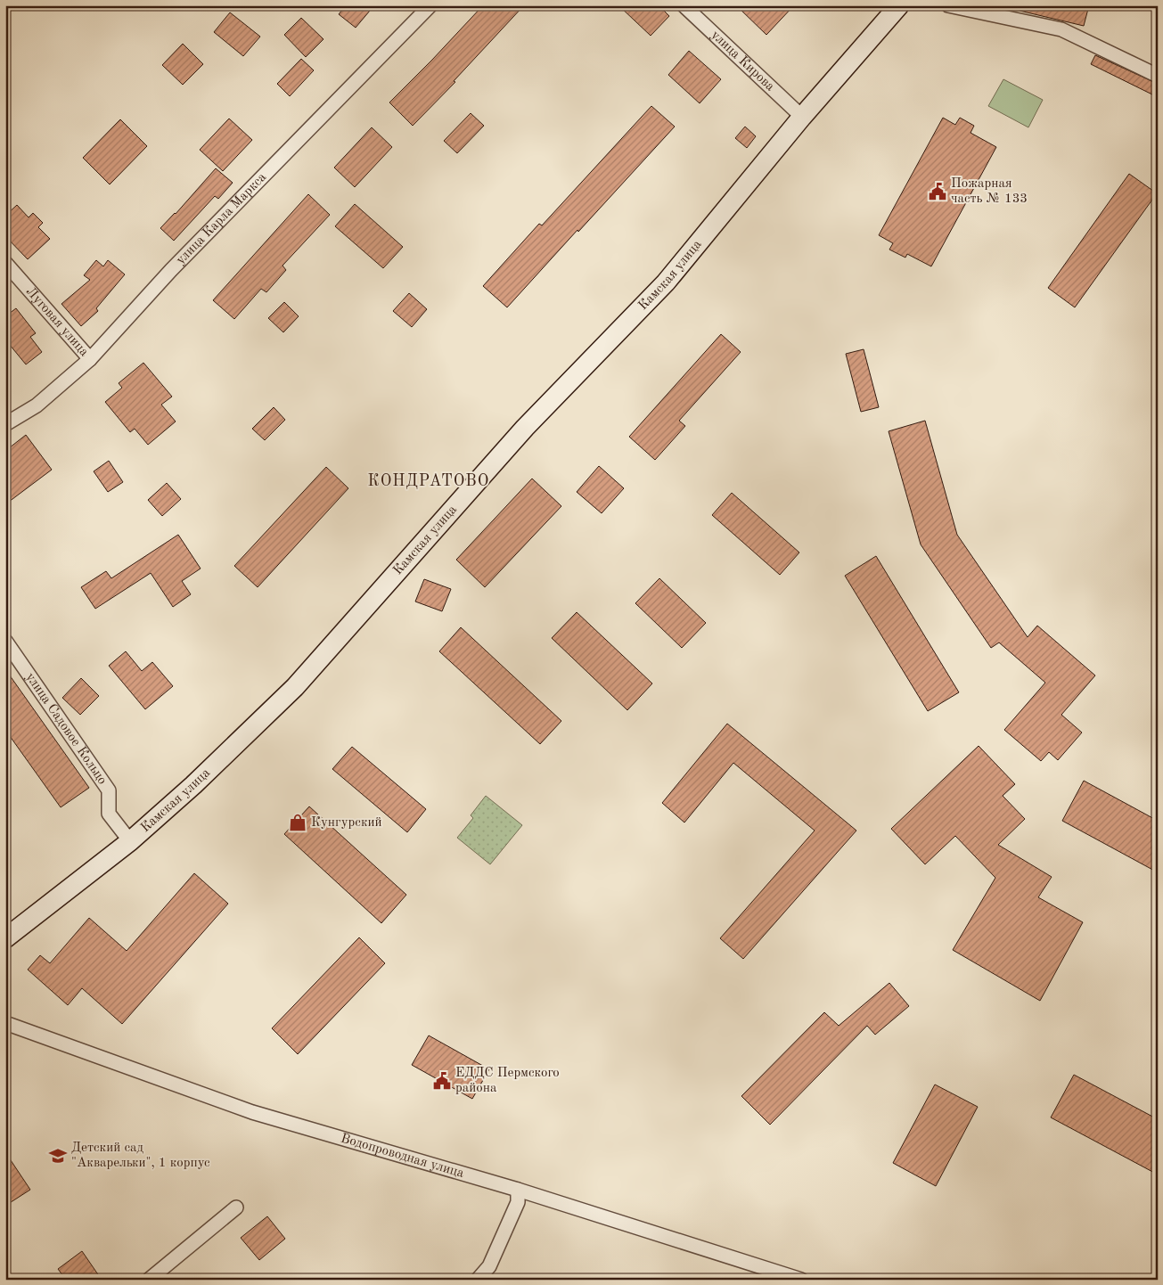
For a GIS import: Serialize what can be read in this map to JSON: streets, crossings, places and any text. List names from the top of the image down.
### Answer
{
  "streets": {
    "street": [
      "улица Кирова",
      "улица Карла Маркса",
      "Камская улица",
      "Луговая улица",
      "улица Садовое Кольцо",
      "Водопроводная улица"
    ]
  },
  "crossings": [
    ["улица Кирова", "Камская улица"],
    ["улица Карла Маркса", "Луговая улица"],
    ["Камская улица", "улица Садовое Кольцо"]
  ],
  "districts": ["КОНДРАТОВО"],
  "places": {
    "public building": ["Пожарная часть № 133", "ЕДДС Пермского района"],
    "shop": ["Кунгурский"],
    "school or university": ["Детский сад \"Акварельки\", 1 корпус"]
  }
}
